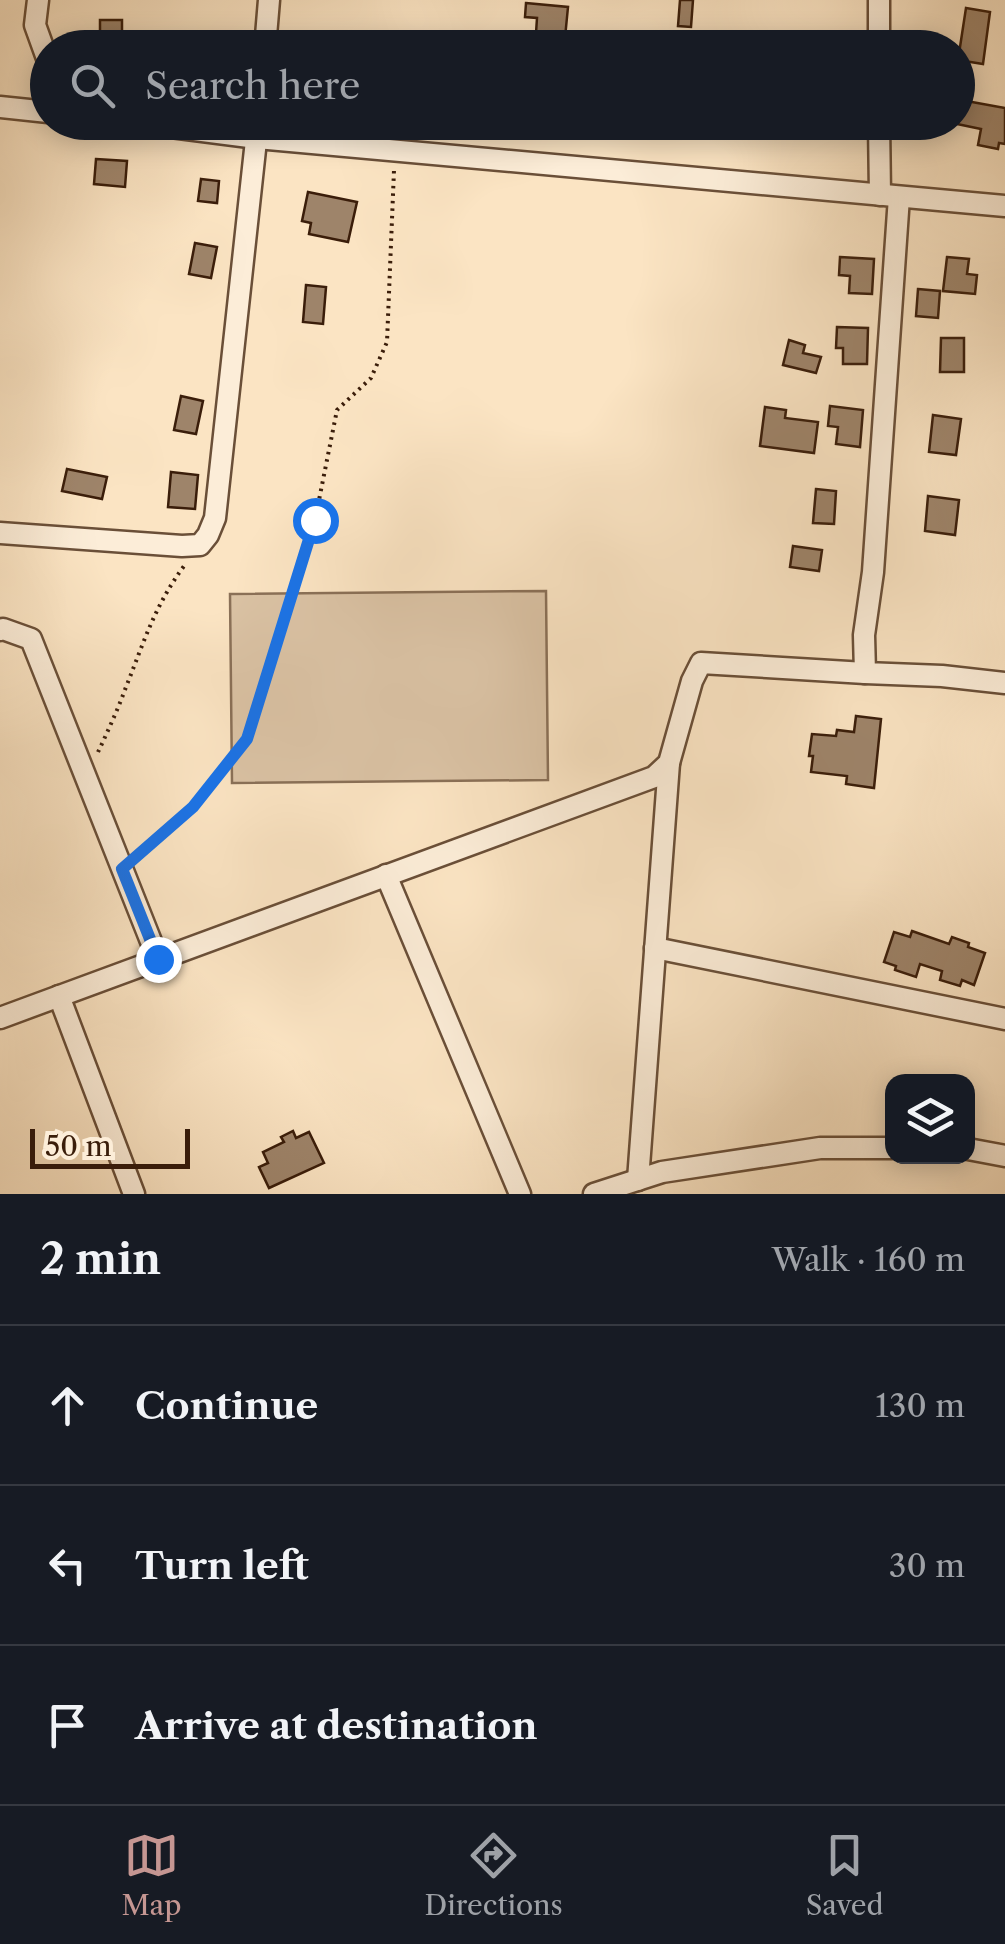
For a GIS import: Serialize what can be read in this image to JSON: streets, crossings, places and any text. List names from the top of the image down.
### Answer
{
  "scale_bar": "50 m",
  "page": {
    "search": "Search here",
    "scale": "50 m",
    "heading": ["2 min", "Walk · 160 m"],
    "list": [
      ["Continue", "130 m"],
      ["Turn left", "30 m"],
      "Arrive at destination"
    ],
    "nav": ["Map", "Directions", "Saved"]
  }
}
